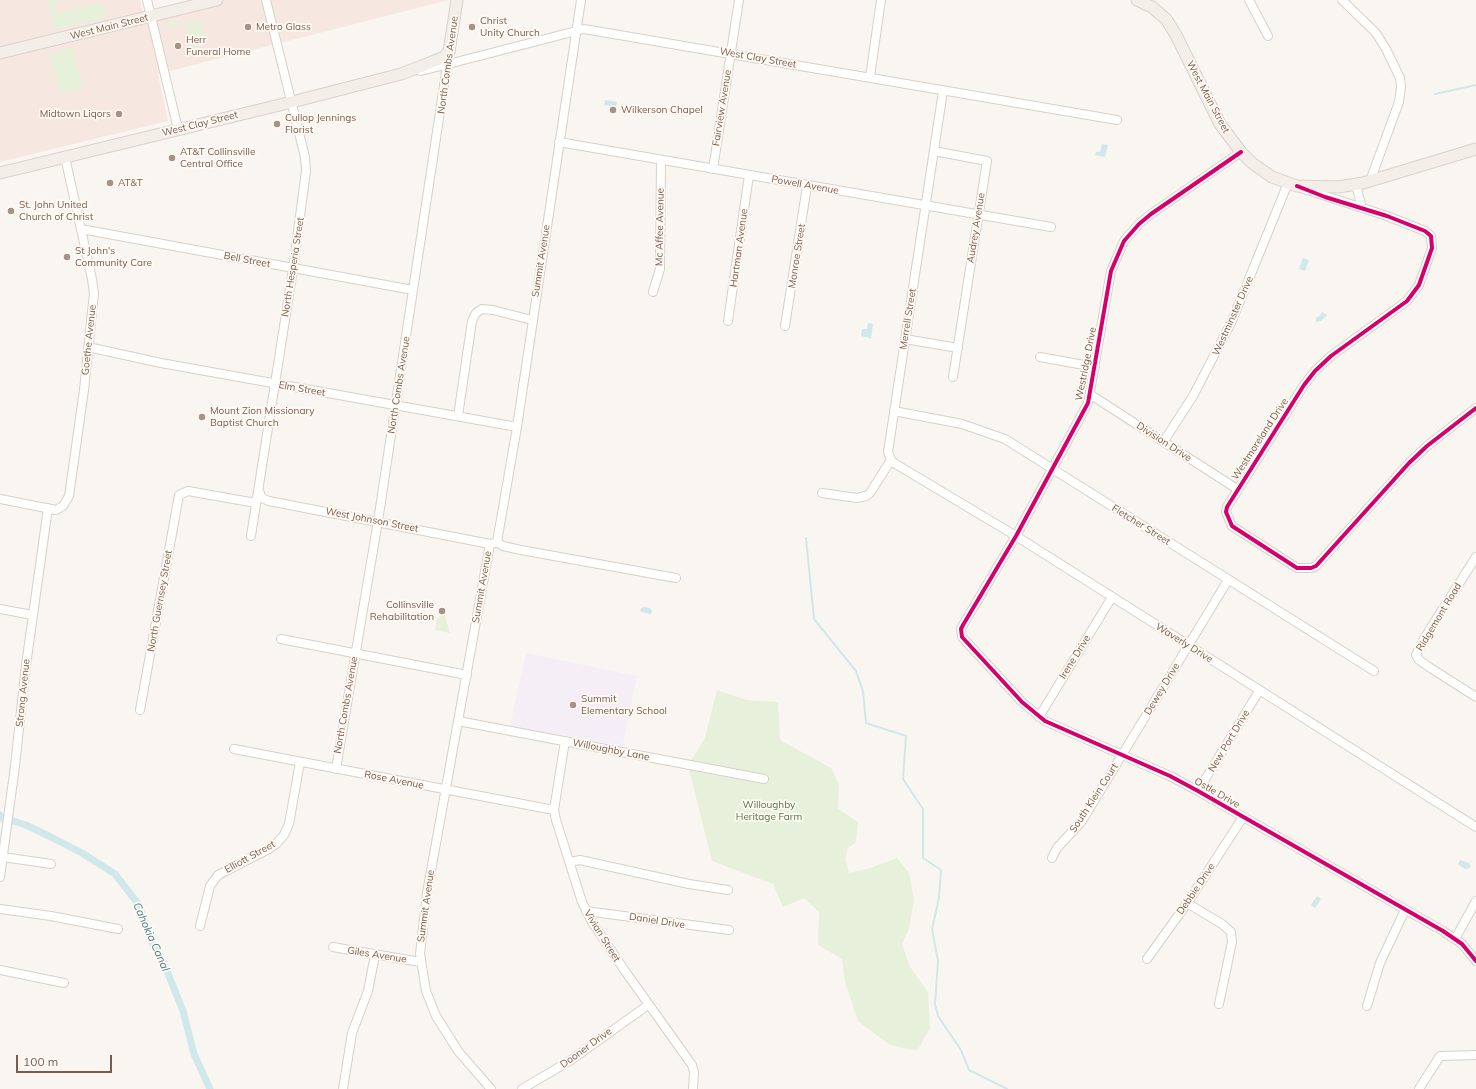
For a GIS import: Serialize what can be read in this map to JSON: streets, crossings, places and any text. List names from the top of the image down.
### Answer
{
  "streets": {
    "main road": ["West Main Street", "West Clay Street", "North Combs Avenue"],
    "street": [
      "Fairview Avenue",
      "Powell Avenue",
      "Mc Affee Avenue",
      "Audrey Avenue",
      "Hartman Avenue",
      "Monroe Street",
      "Bell Street",
      "Summit Avenue",
      "North Hesperia Street",
      "Westminster Drive",
      "Merrell Street",
      "Goethe Avenue",
      "Westridge Drive",
      "Elm Street",
      "Westmoreland Drive",
      "Division Drive",
      "West Johnson Street",
      "Fletcher Street",
      "North Guernsey Street",
      "Ridgemont Road",
      "Waverly Drive",
      "Irene Drive",
      "Dewey Drive",
      "Strong Avenue",
      "New Port Drive",
      "Willoughby Lane",
      "Rose Avenue",
      "Ostle Drive",
      "South Klein Court",
      "Elliott Street",
      "Debbie Drive",
      "Daniel Drive",
      "Vivian Street",
      "Giles Avenue",
      "Dooner Drive"
    ]
  },
  "crossings": [
    ["West Main Street", "Westminster Drive"],
    ["West Main Street", "Westridge Drive"],
    ["West Main Street", "Westmoreland Drive"],
    ["West Clay Street", "North Combs Avenue"],
    ["West Clay Street", "Fairview Avenue"],
    ["West Clay Street", "Summit Avenue"],
    ["West Clay Street", "North Hesperia Street"],
    ["West Clay Street", "Merrell Street"],
    ["West Clay Street", "Goethe Avenue"],
    ["North Combs Avenue", "Bell Street"],
    ["North Combs Avenue", "Elm Street"],
    ["North Combs Avenue", "West Johnson Street"],
    ["North Combs Avenue", "Rose Avenue"],
    ["Fairview Avenue", "Powell Avenue"],
    ["Powell Avenue", "Mc Affee Avenue"],
    ["Powell Avenue", "Audrey Avenue"],
    ["Powell Avenue", "Hartman Avenue"],
    ["Powell Avenue", "Monroe Street"],
    ["Powell Avenue", "Summit Avenue"],
    ["Powell Avenue", "Merrell Street"],
    ["Audrey Avenue", "Merrell Street"],
    ["Bell Street", "North Hesperia Street"],
    ["Bell Street", "Goethe Avenue"],
    ["Summit Avenue", "Elm Street"],
    ["Summit Avenue", "West Johnson Street"],
    ["Summit Avenue", "Willoughby Lane"],
    ["Summit Avenue", "Rose Avenue"],
    ["Summit Avenue", "Giles Avenue"],
    ["North Hesperia Street", "Elm Street"],
    ["North Hesperia Street", "West Johnson Street"],
    ["North Hesperia Street", "North Guernsey Street"],
    ["Westminster Drive", "Westmoreland Drive"],
    ["Westminster Drive", "Division Drive"],
    ["Merrell Street", "Fletcher Street"],
    ["Merrell Street", "Waverly Drive"],
    ["Goethe Avenue", "Elm Street"],
    ["Goethe Avenue", "Strong Avenue"],
    ["Westridge Drive", "Division Drive"],
    ["Westridge Drive", "Fletcher Street"],
    ["Westridge Drive", "Waverly Drive"],
    ["Westridge Drive", "Ostle Drive"],
    ["Westmoreland Drive", "Division Drive"],
    ["Fletcher Street", "Dewey Drive"],
    ["Waverly Drive", "Irene Drive"],
    ["Waverly Drive", "Dewey Drive"],
    ["Waverly Drive", "New Port Drive"],
    ["Irene Drive", "Ostle Drive"],
    ["Dewey Drive", "Ostle Drive"],
    ["Dewey Drive", "South Klein Court"],
    ["New Port Drive", "Ostle Drive"],
    ["Willoughby Lane", "Vivian Street"],
    ["Rose Avenue", "Elliott Street"],
    ["Rose Avenue", "Vivian Street"],
    ["Ostle Drive", "South Klein Court"],
    ["Ostle Drive", "Debbie Drive"],
    ["Daniel Drive", "Vivian Street"],
    ["Vivian Street", "Dooner Drive"]
  ],
  "water": ["Cahokia Canal"],
  "parks": ["Willoughby Heritage Farm"],
  "places": [
    "Metro Glass",
    "Christ Unity Church",
    "Herr Funeral Home",
    "Wilkerson Chapel",
    "Midtown Liqors",
    "Cullop Jennings Florist",
    "AT&T Collinsville Central Office",
    "AT&T",
    "St. John United Church of Christ",
    "St John's Community Care",
    "Mount Zion Missionary Baptist Church",
    "Collinsville Rehabilitation",
    "Summit Elementary School"
  ],
  "scale_bar": "100 m"
}
